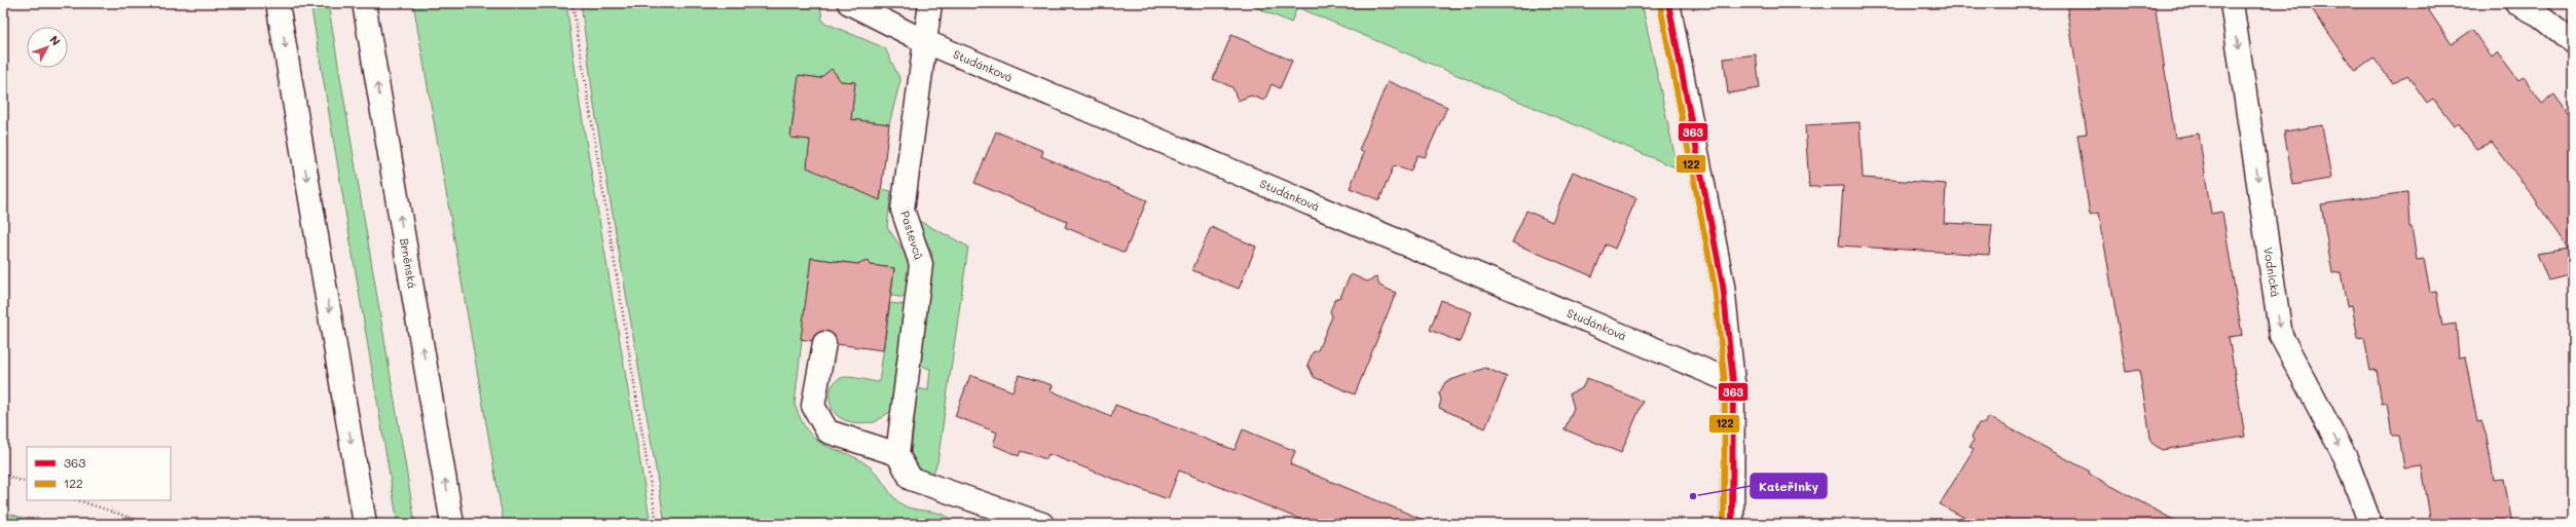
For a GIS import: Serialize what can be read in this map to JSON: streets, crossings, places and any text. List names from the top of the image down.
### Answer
{
  "streets": {
    "main road": [
      "Studánková",
      "Pastevců",
      "Brněnská",
      "Vodnická"
    ]
  },
  "crossings": [
    ["Studánková", "Pastevců"]
  ],
  "one_way": ["Vodnická"],
  "places": ["Kateřinky"],
  "lines": ["transit line 363", "transit line 122"],
  "legend": ["363", "122"],
  "north": "top right"
}
